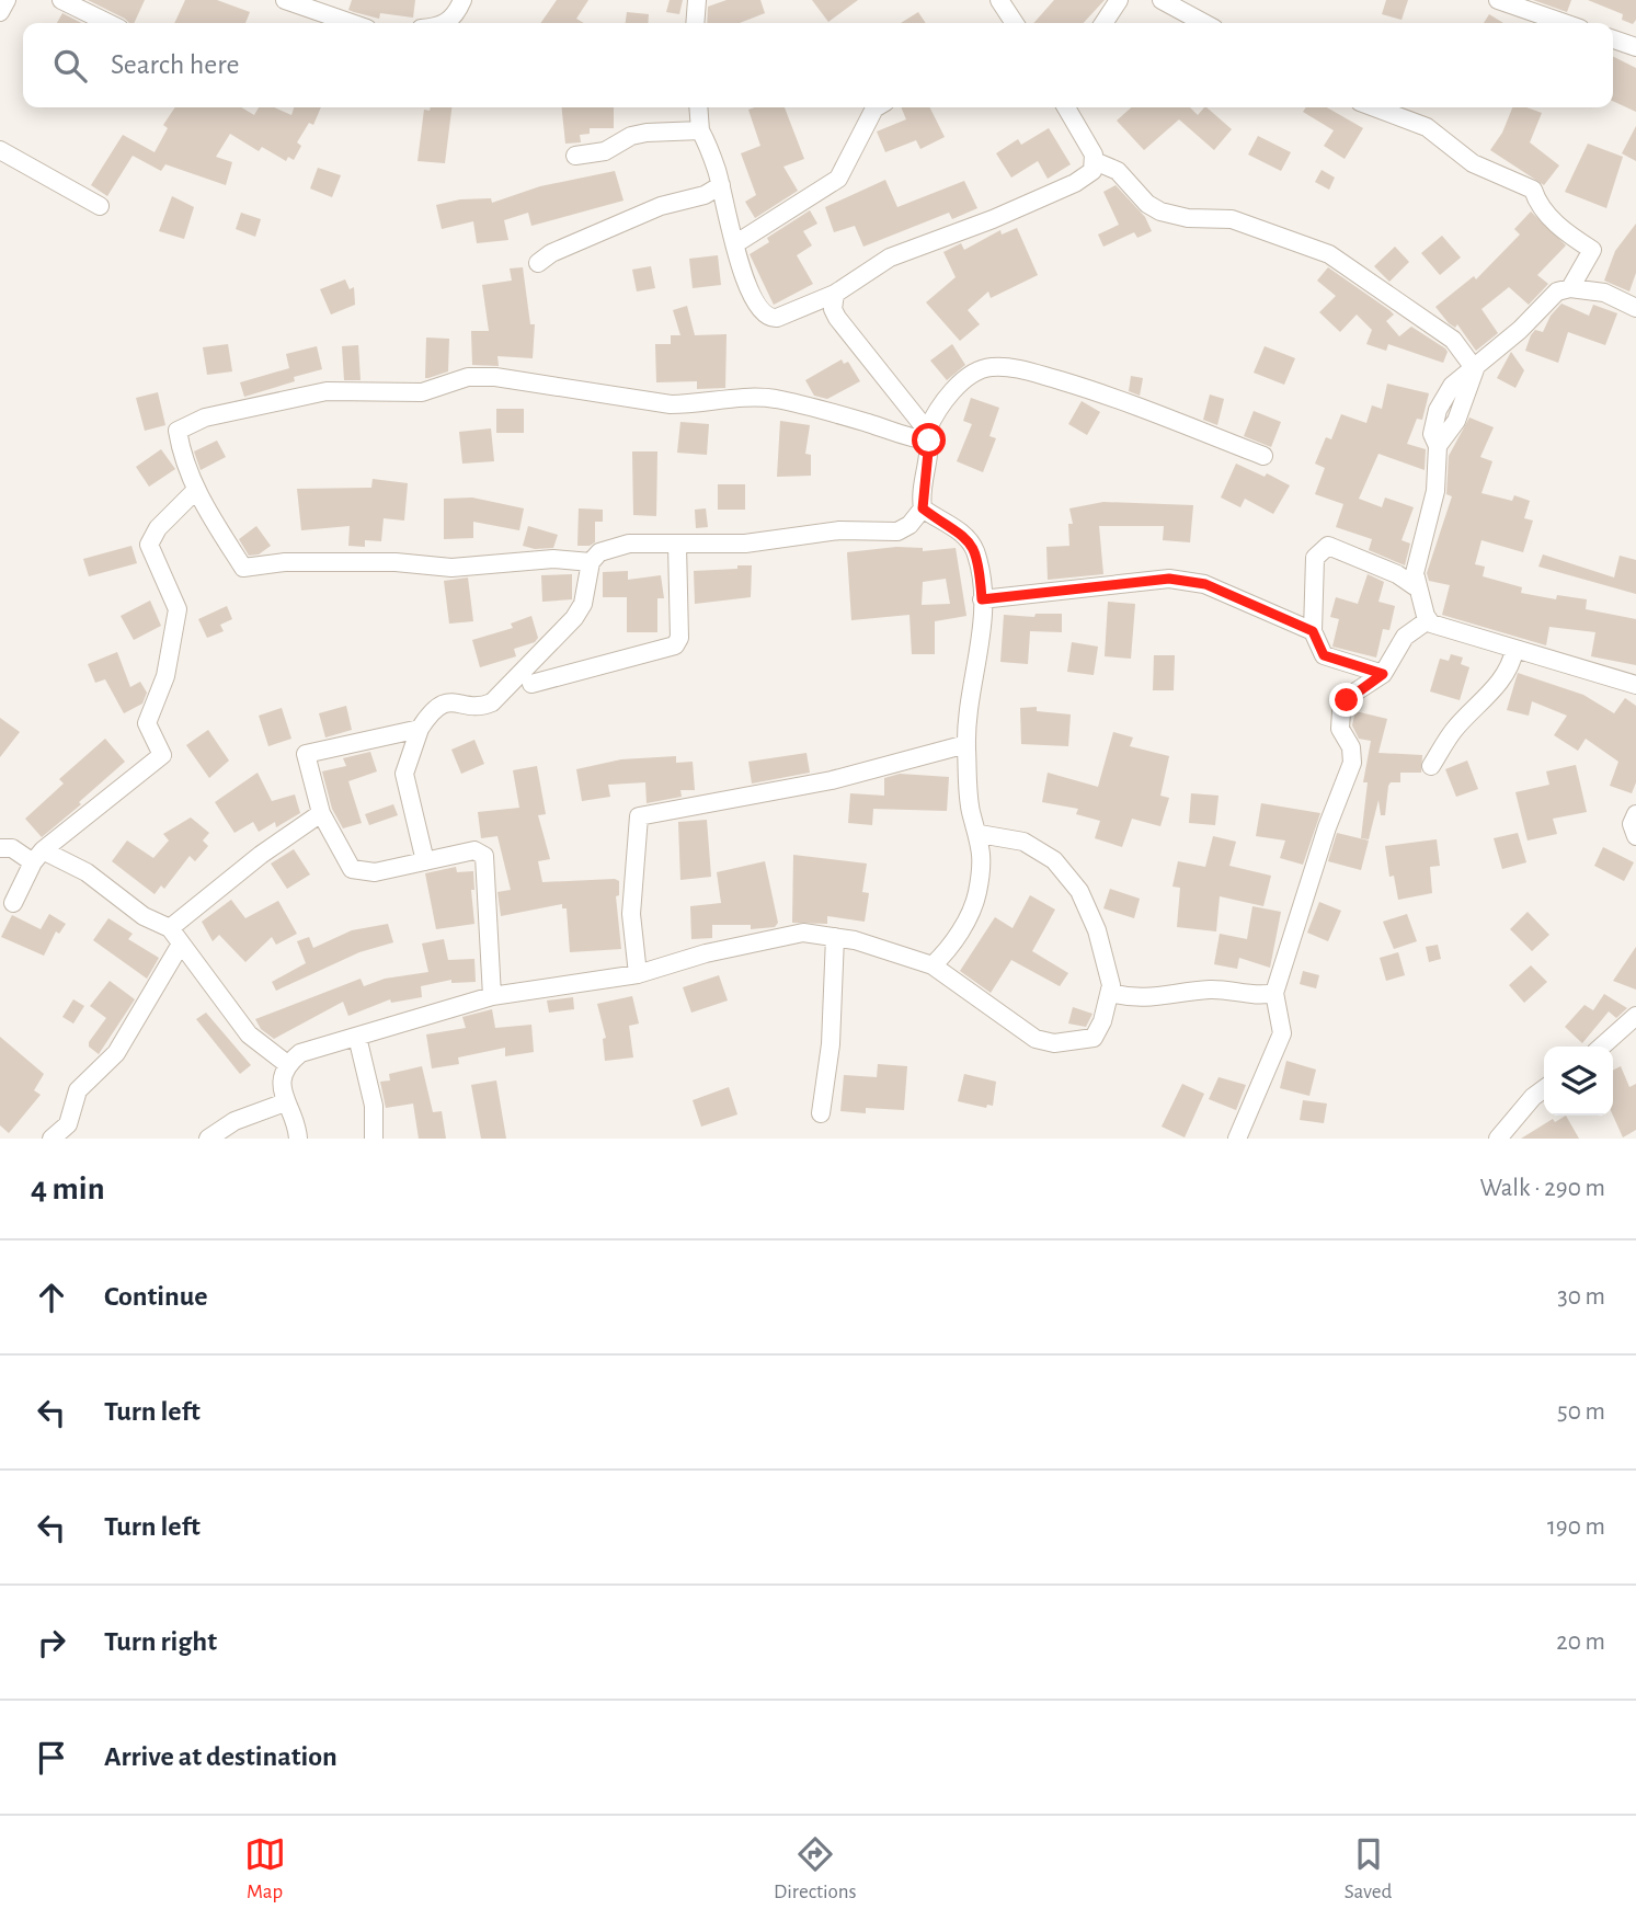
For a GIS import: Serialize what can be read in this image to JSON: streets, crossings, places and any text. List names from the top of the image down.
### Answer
{
  "page": {
    "search": "Search here",
    "heading": ["4 min", "Walk · 290 m"],
    "list": [
      ["Continue", "30 m"],
      ["Turn left", "50 m"],
      ["Turn left", "190 m"],
      ["Turn right", "20 m"],
      "Arrive at destination"
    ],
    "nav": ["Map", "Directions", "Saved"]
  }
}
